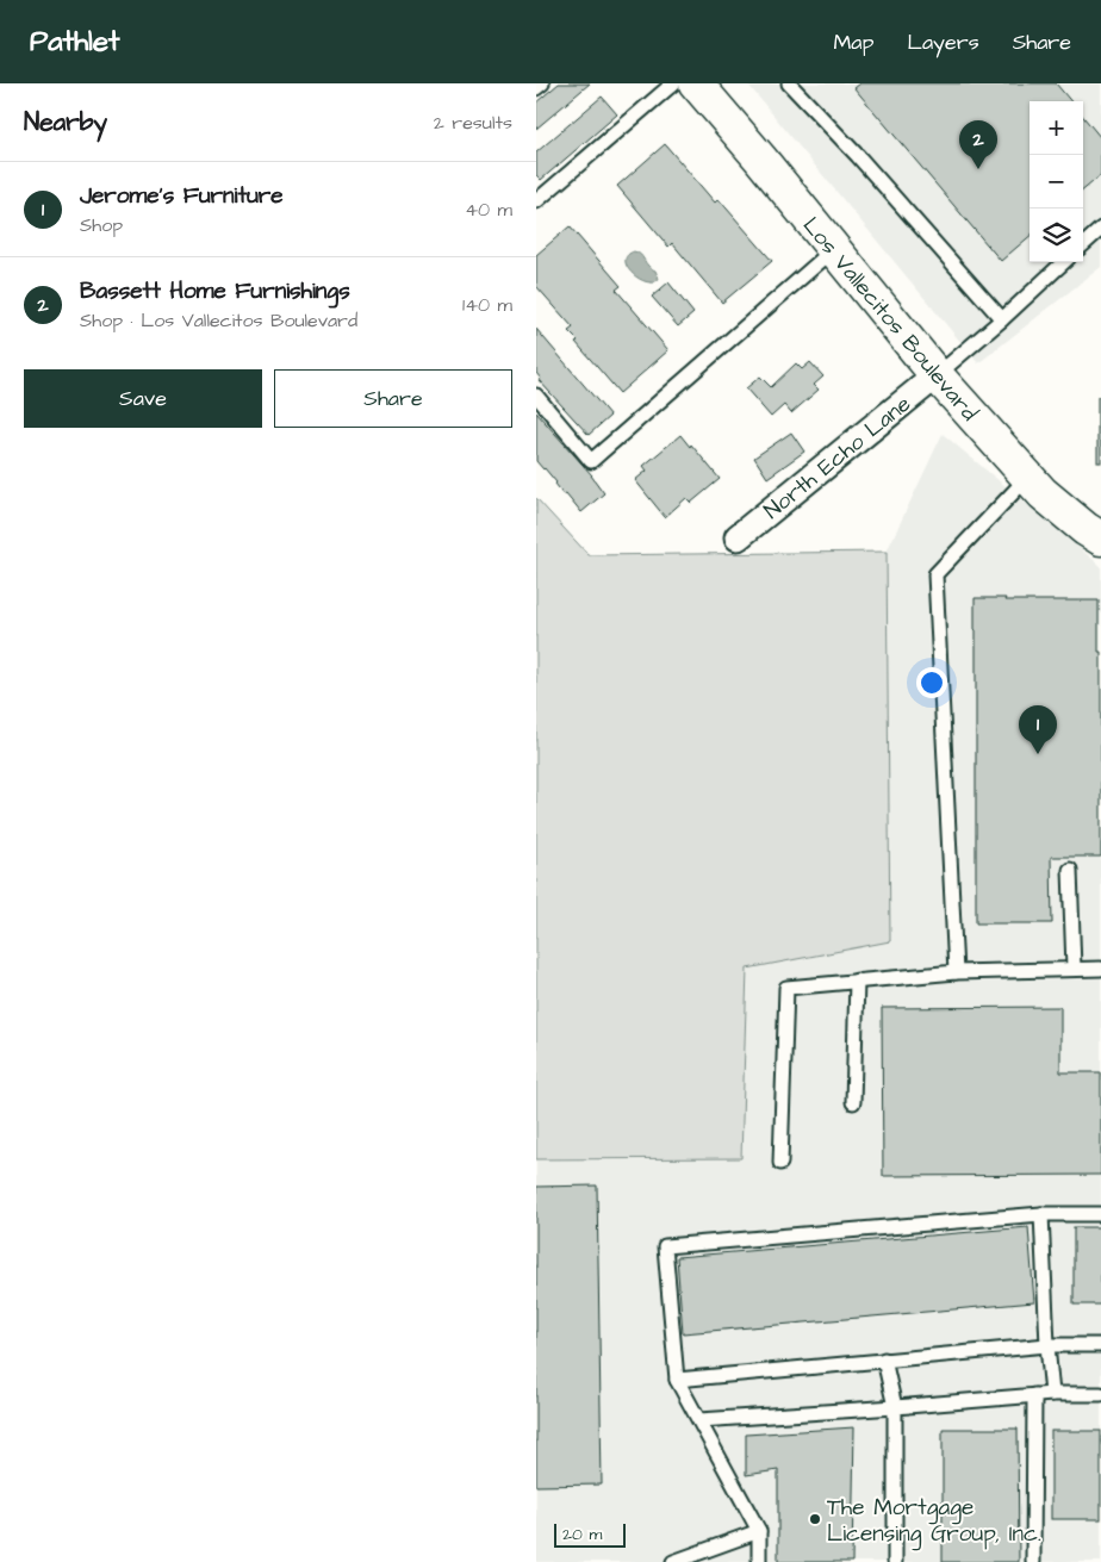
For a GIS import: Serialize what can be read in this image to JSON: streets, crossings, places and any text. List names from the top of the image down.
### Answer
{
  "streets": {
    "street": ["Los Vallecitos Boulevard", "North Echo Lane"]
  },
  "crossings": [
    ["Los Vallecitos Boulevard", "North Echo Lane"]
  ],
  "places": ["The Mortgage Licensing Group, Inc."],
  "scale_bar": "20 m",
  "page": {
    "header": "Pathlet",
    "nav": ["Map", "Layers", "Share"],
    "heading": ["Nearby", "2 results"],
    "map_buttons": ["+", "−"],
    "pins": ["2", "1"],
    "list": [
      {
        "mark": "1",
        "name": "Jerome's Furniture",
        "note": "Shop",
        "value": "40 m"
      },
      {
        "mark": "2",
        "name": "Bassett Home Furnishings",
        "note": "Shop · Los Vallecitos Boulevard",
        "value": "140 m"
      }
    ],
    "buttons": ["Save", "Share"],
    "scale": "20 m"
  }
}
